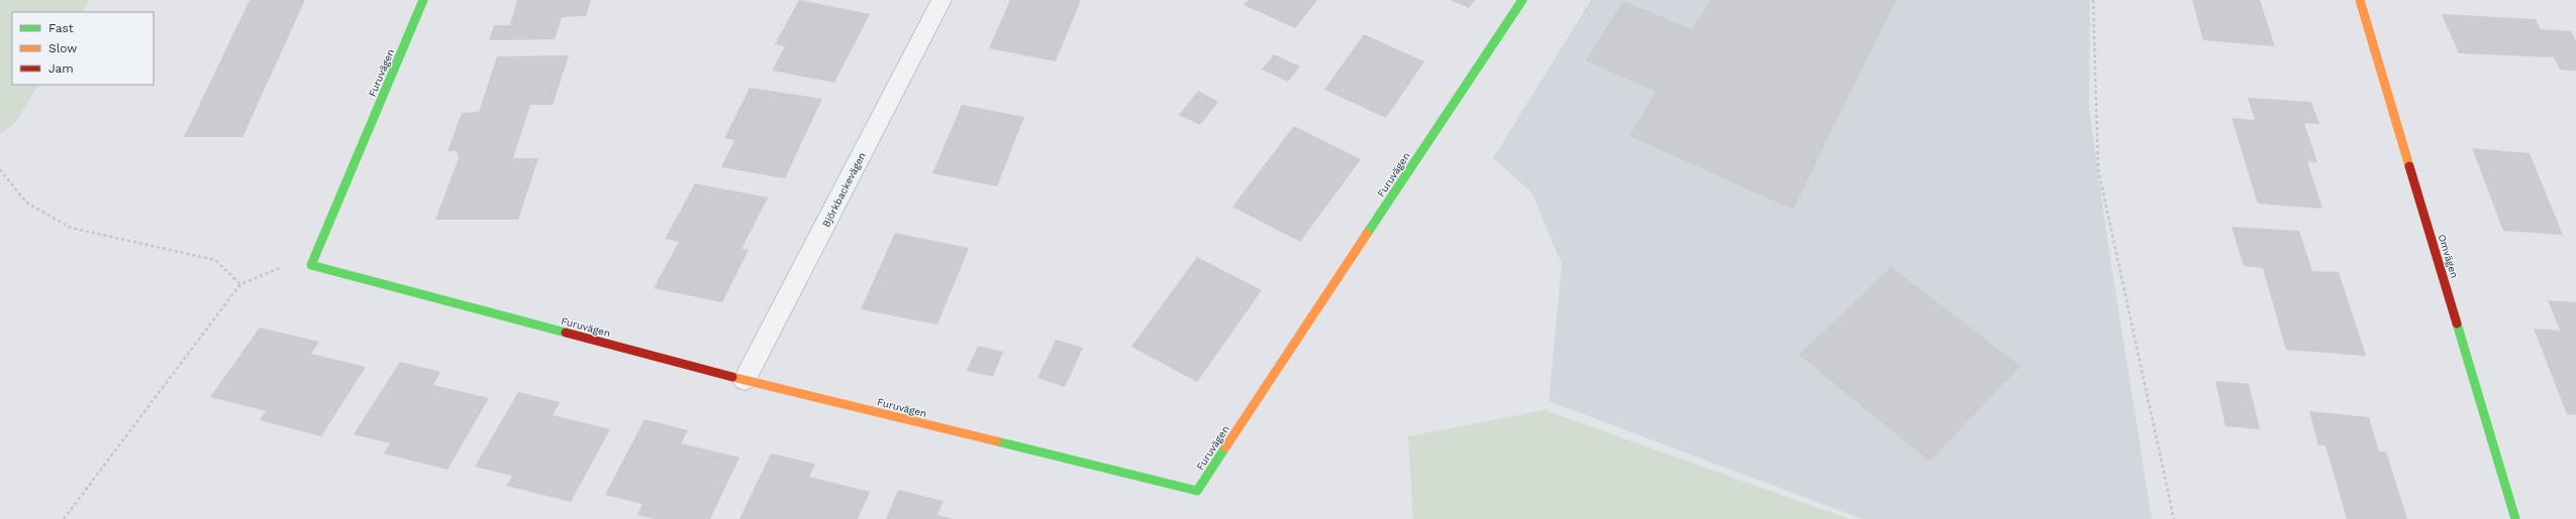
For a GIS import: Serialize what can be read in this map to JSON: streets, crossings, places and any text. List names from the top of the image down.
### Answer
{
  "streets": {
    "street": ["Furuvägen", "Björkbackevägen", "Omvägen"]
  },
  "crossings": [
    ["Furuvägen", "Björkbackevägen"]
  ],
  "legend": ["Fast", "Slow", "Jam"]
}
